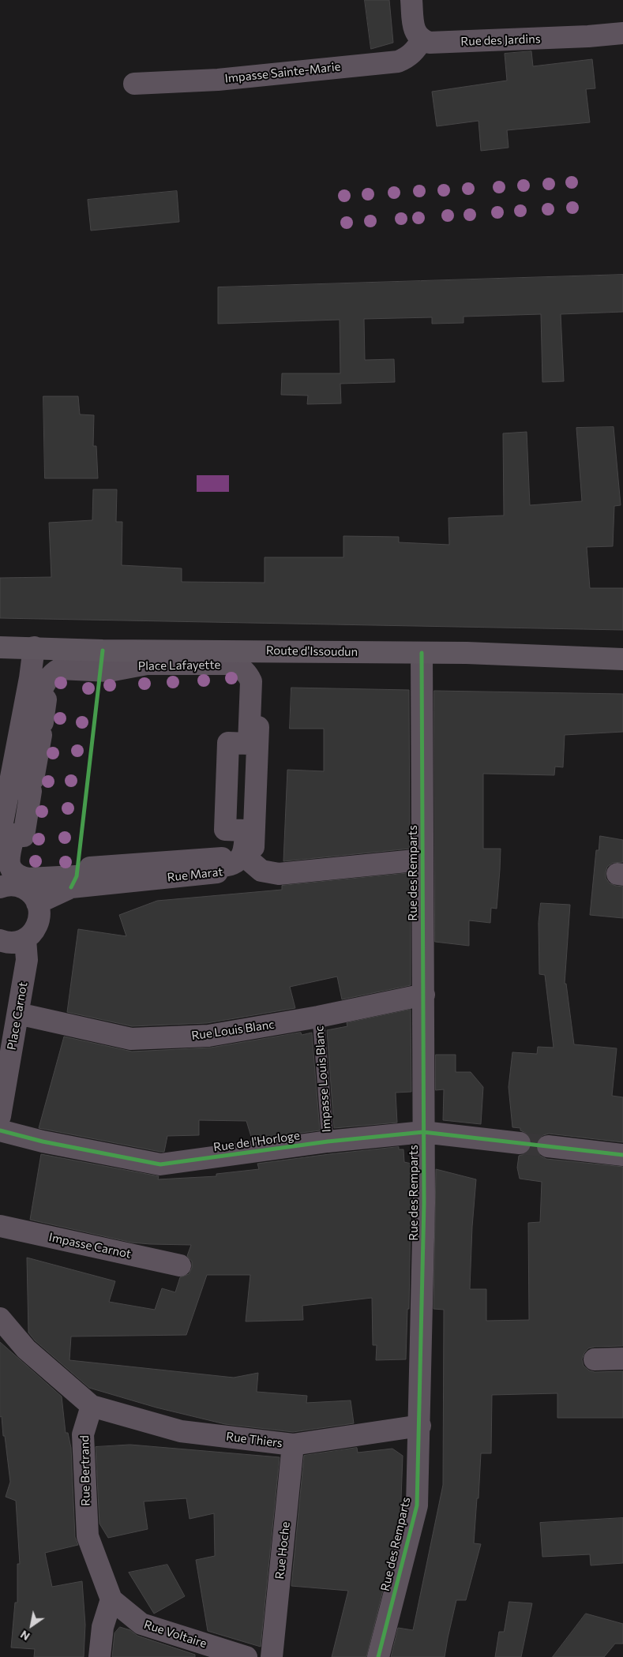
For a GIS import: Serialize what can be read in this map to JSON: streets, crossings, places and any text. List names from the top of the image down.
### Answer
{
  "streets": {
    "main road": ["Route d'Issoudun"],
    "street": [
      "Rue des Jardins",
      "Impasse Sainte-Marie",
      "Place Lafayette",
      "Rue des Remparts",
      "Rue Marat",
      "Place Carnot",
      "Rue Louis Blanc",
      "Rue de l'Horloge",
      "Impasse Carnot",
      "Rue Thiers",
      "Rue Bertrand",
      "Rue Hoche",
      "Rue Voltaire"
    ],
    "lane": ["Impasse Louis Blanc"]
  },
  "crossings": [
    ["Rue des Jardins", "Impasse Sainte-Marie"],
    ["Route d'Issoudun", "Rue des Remparts"],
    ["Rue des Remparts", "Rue Louis Blanc"],
    ["Rue des Remparts", "Rue de l'Horloge"],
    ["Rue des Remparts", "Rue Thiers"],
    ["Place Carnot", "Rue Louis Blanc"],
    ["Rue Louis Blanc", "Impasse Louis Blanc"],
    ["Impasse Louis Blanc", "Rue de l'Horloge"],
    ["Rue Thiers", "Rue Bertrand"],
    ["Rue Thiers", "Rue Hoche"],
    ["Rue Bertrand", "Rue Voltaire"]
  ],
  "north": "bottom left"
}
